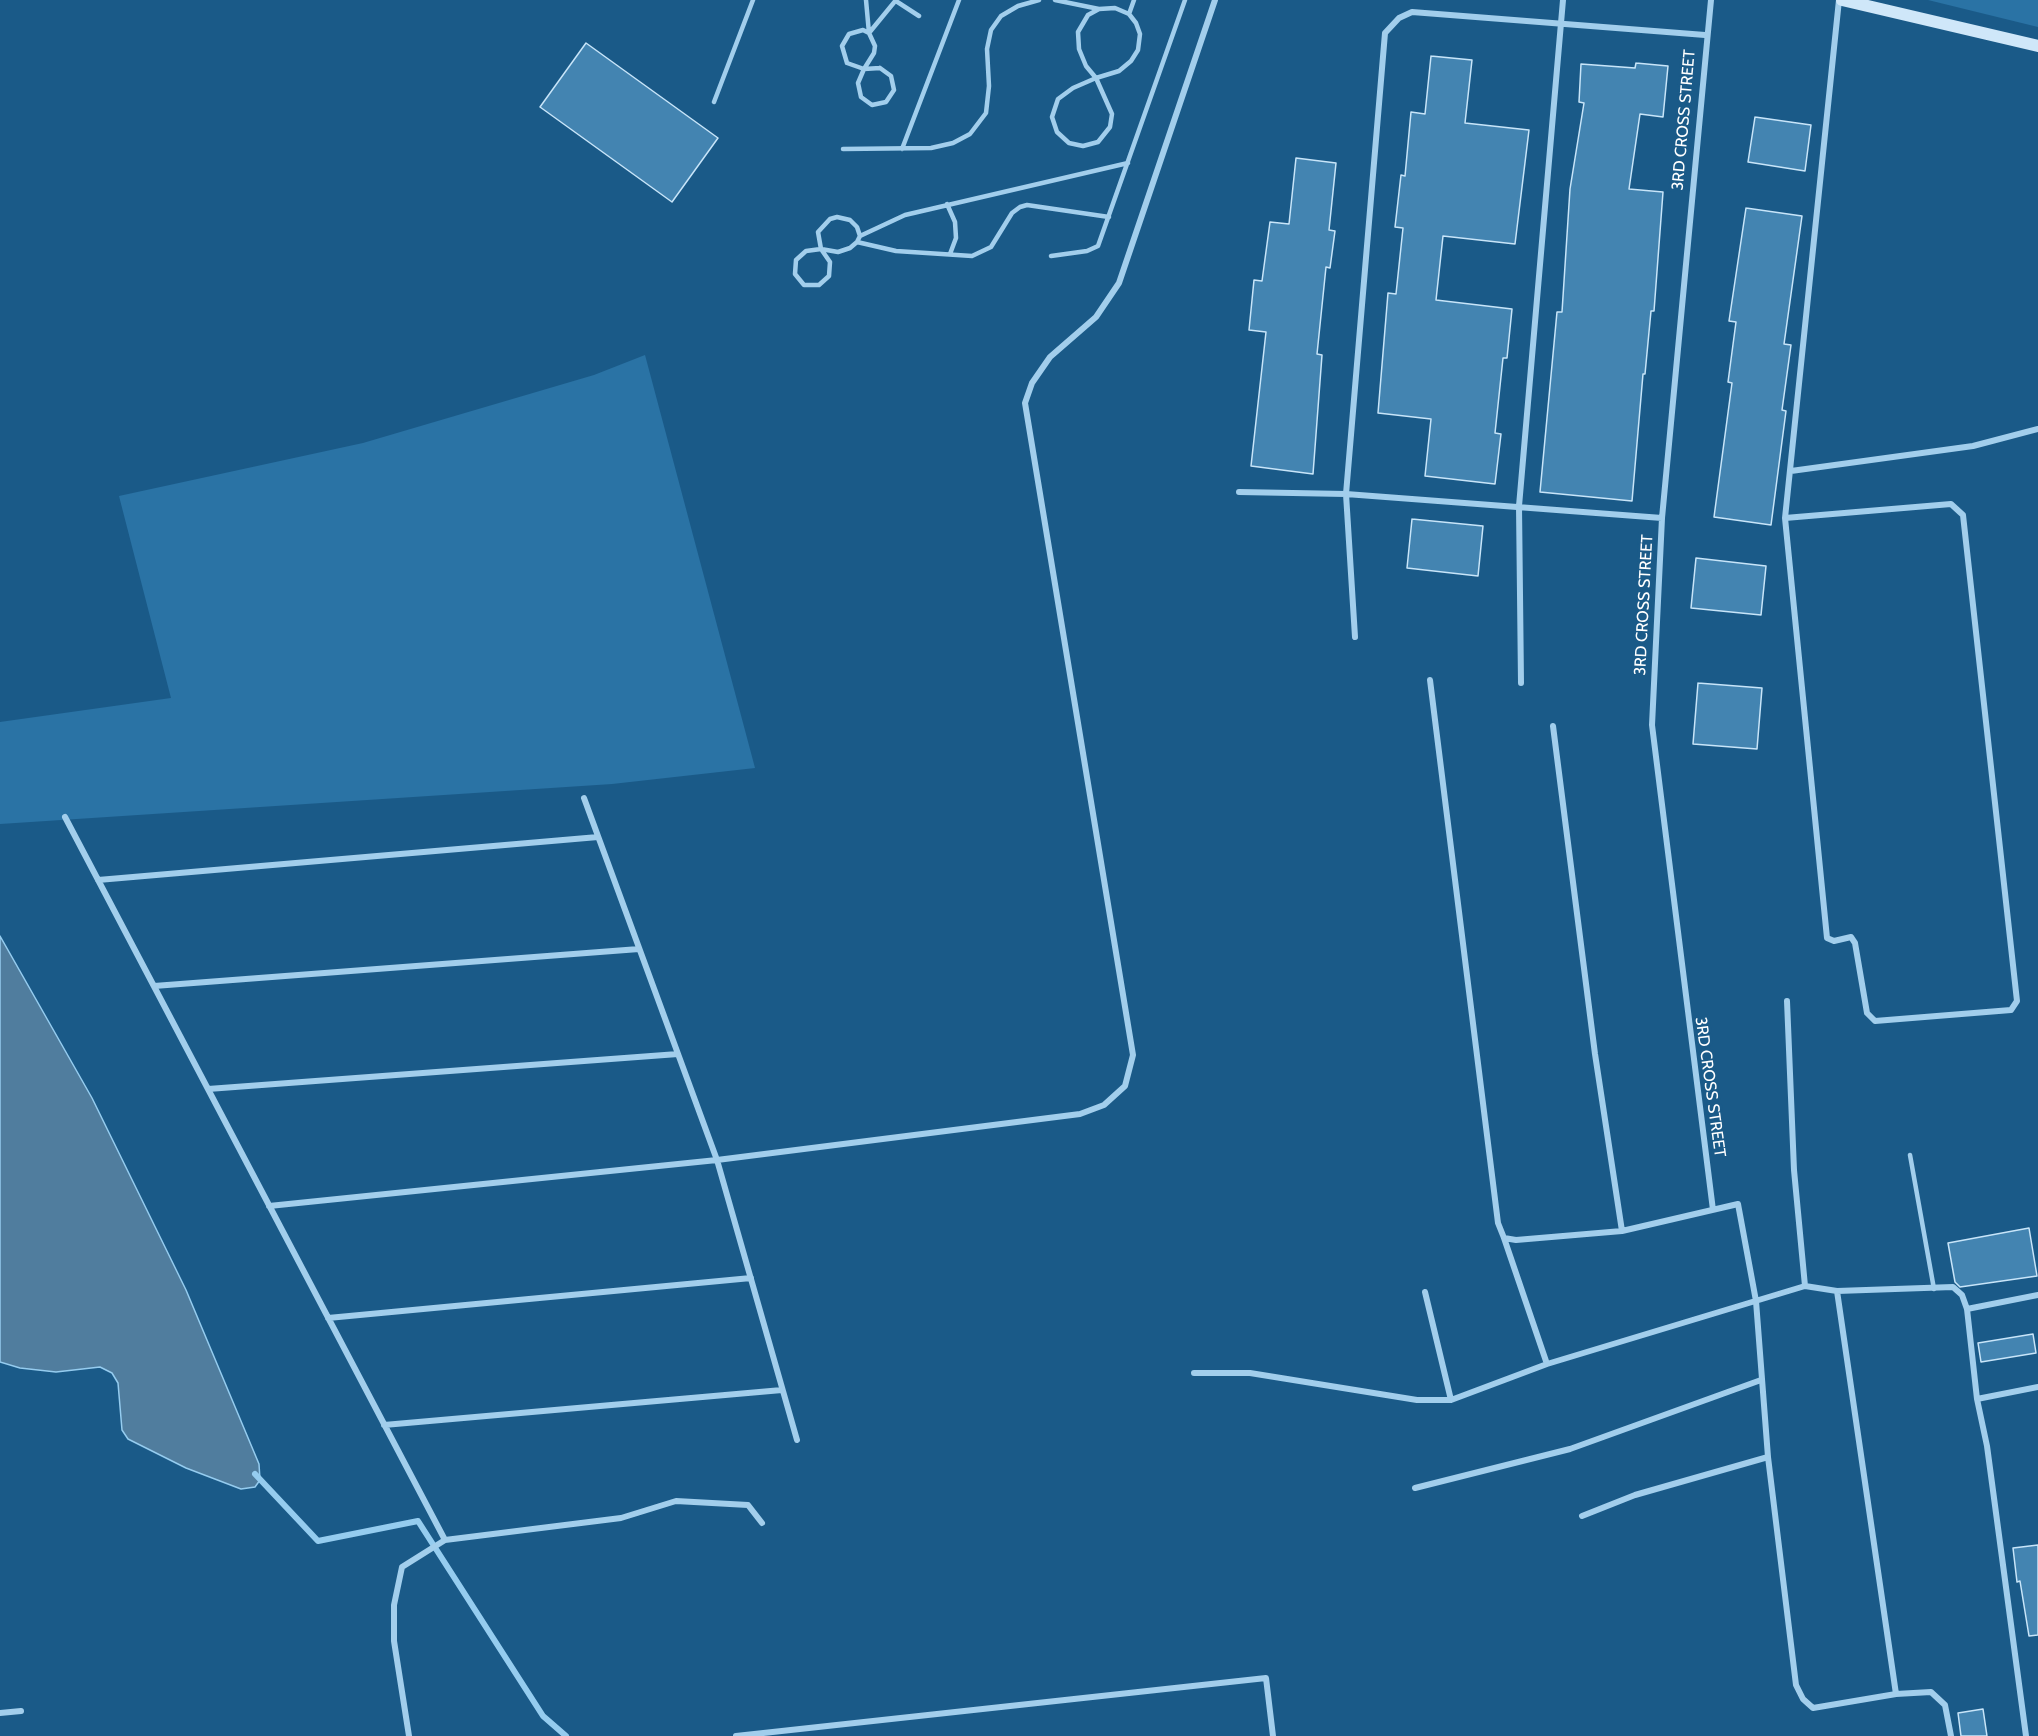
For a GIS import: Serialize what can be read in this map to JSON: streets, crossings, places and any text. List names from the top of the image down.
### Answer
{
  "streets": {
    "street": ["3RD CROSS STREET"]
  }
}
